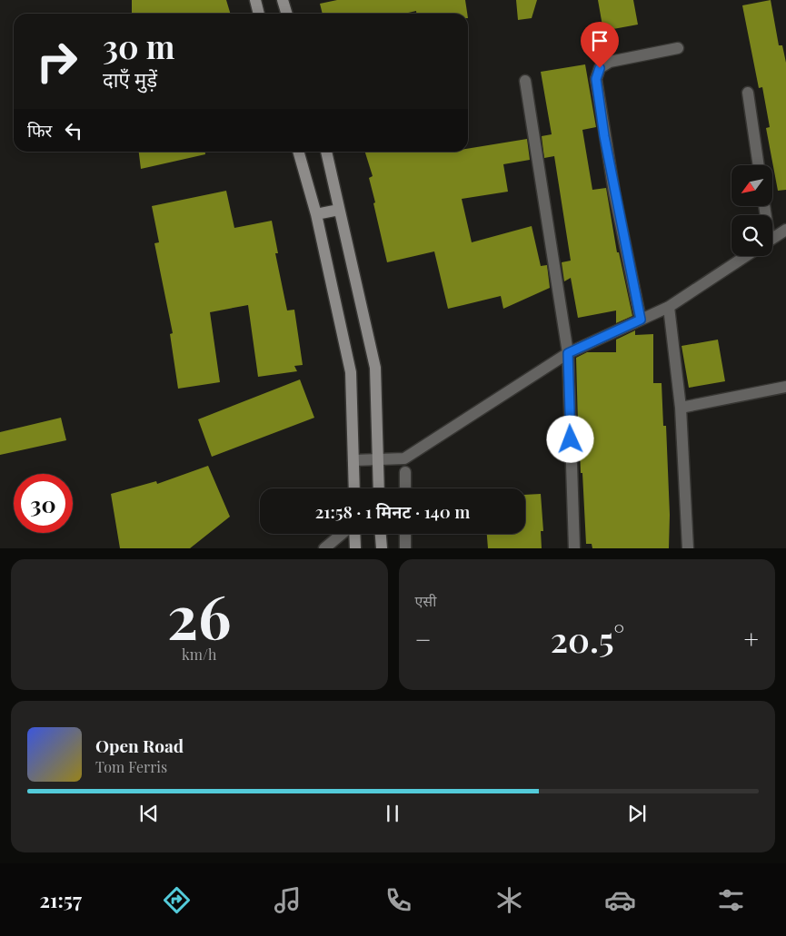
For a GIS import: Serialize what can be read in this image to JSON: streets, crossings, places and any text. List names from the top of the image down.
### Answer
{
  "north": "bottom left",
  "page": {
    "turn": ["30 m", "दाएँ मुड़ें"],
    "then": "फिर",
    "limit": "30",
    "trip": "21:58 · 1 मिनट · 140 m",
    "tile": [
      ["26", "km/h"],
      "एसी"
    ],
    "heat": ["−", "20.5°", "+"],
    "song": ["Open Road", "Tom Ferris"],
    "tabs": "21:57"
  }
}
